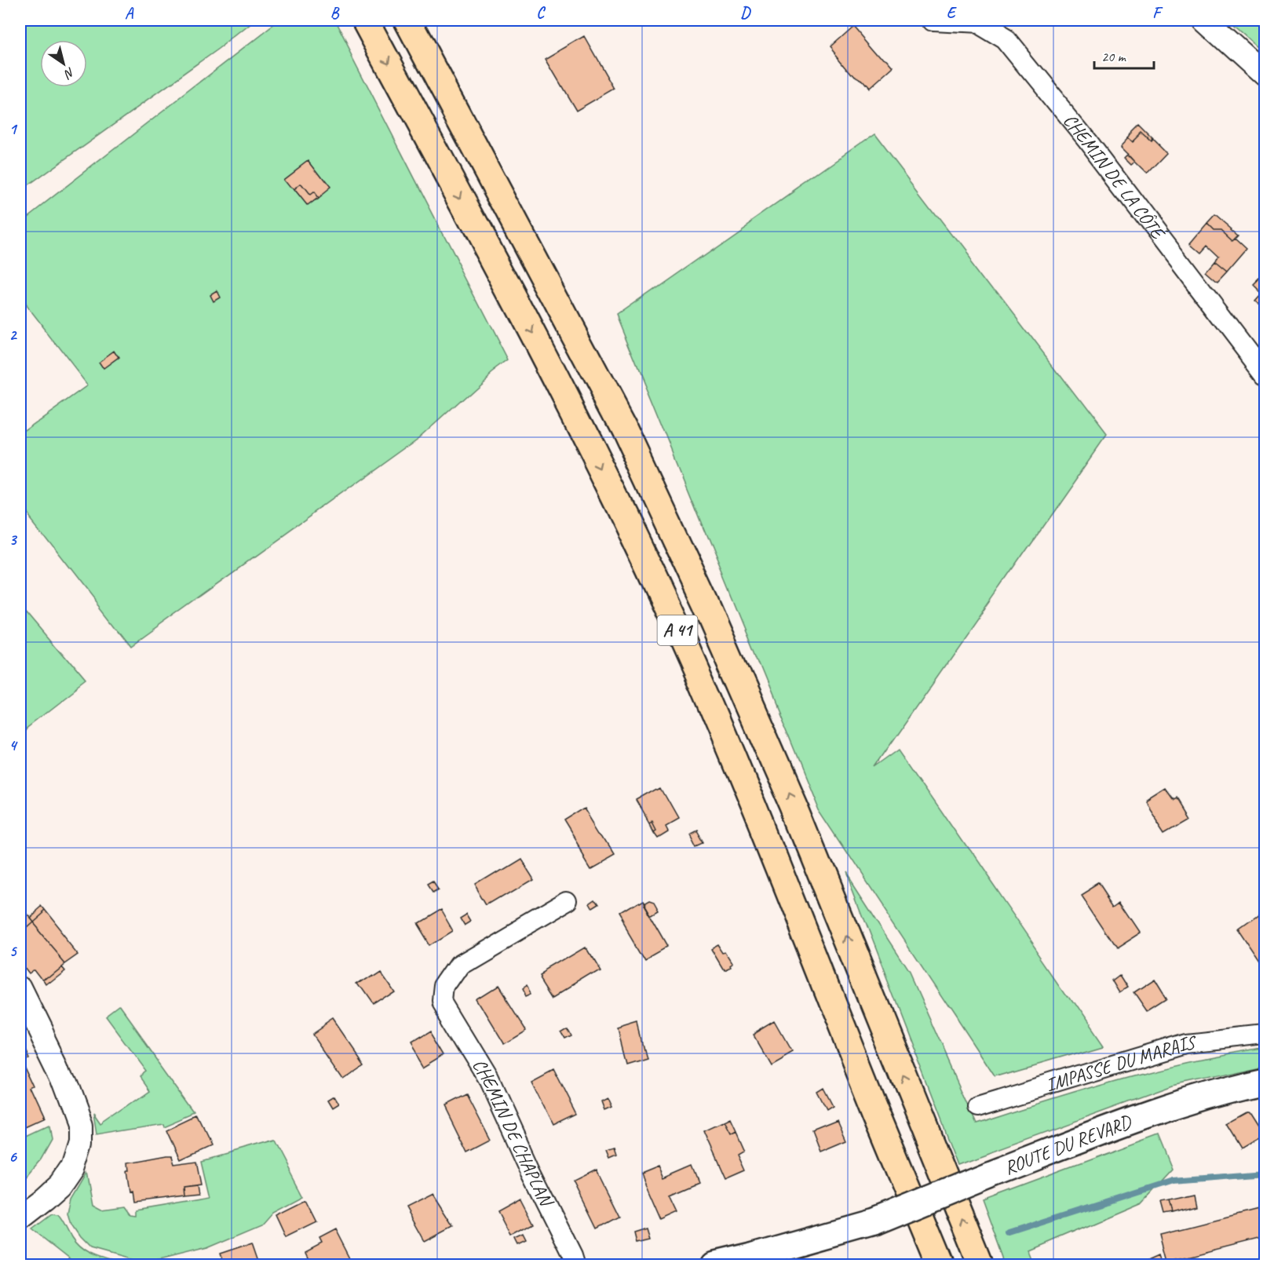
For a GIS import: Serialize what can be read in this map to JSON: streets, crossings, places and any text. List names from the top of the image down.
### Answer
{
  "streets": {
    "highway": ["A 41"],
    "main road": ["ROUTE DU REVARD"],
    "street": ["CHEMIN DE LA CÔTÉ", "IMPASSE DU MARAIS", "CHEMIN DE CHAPLAN"]
  },
  "scale_bar": "20 m",
  "north": "bottom right",
  "grid": {
    "columns": [
      "A",
      "B",
      "C",
      "D",
      "E",
      "F"
    ],
    "rows": [
      "1",
      "2",
      "3",
      "4",
      "5",
      "6"
    ]
  }
}
